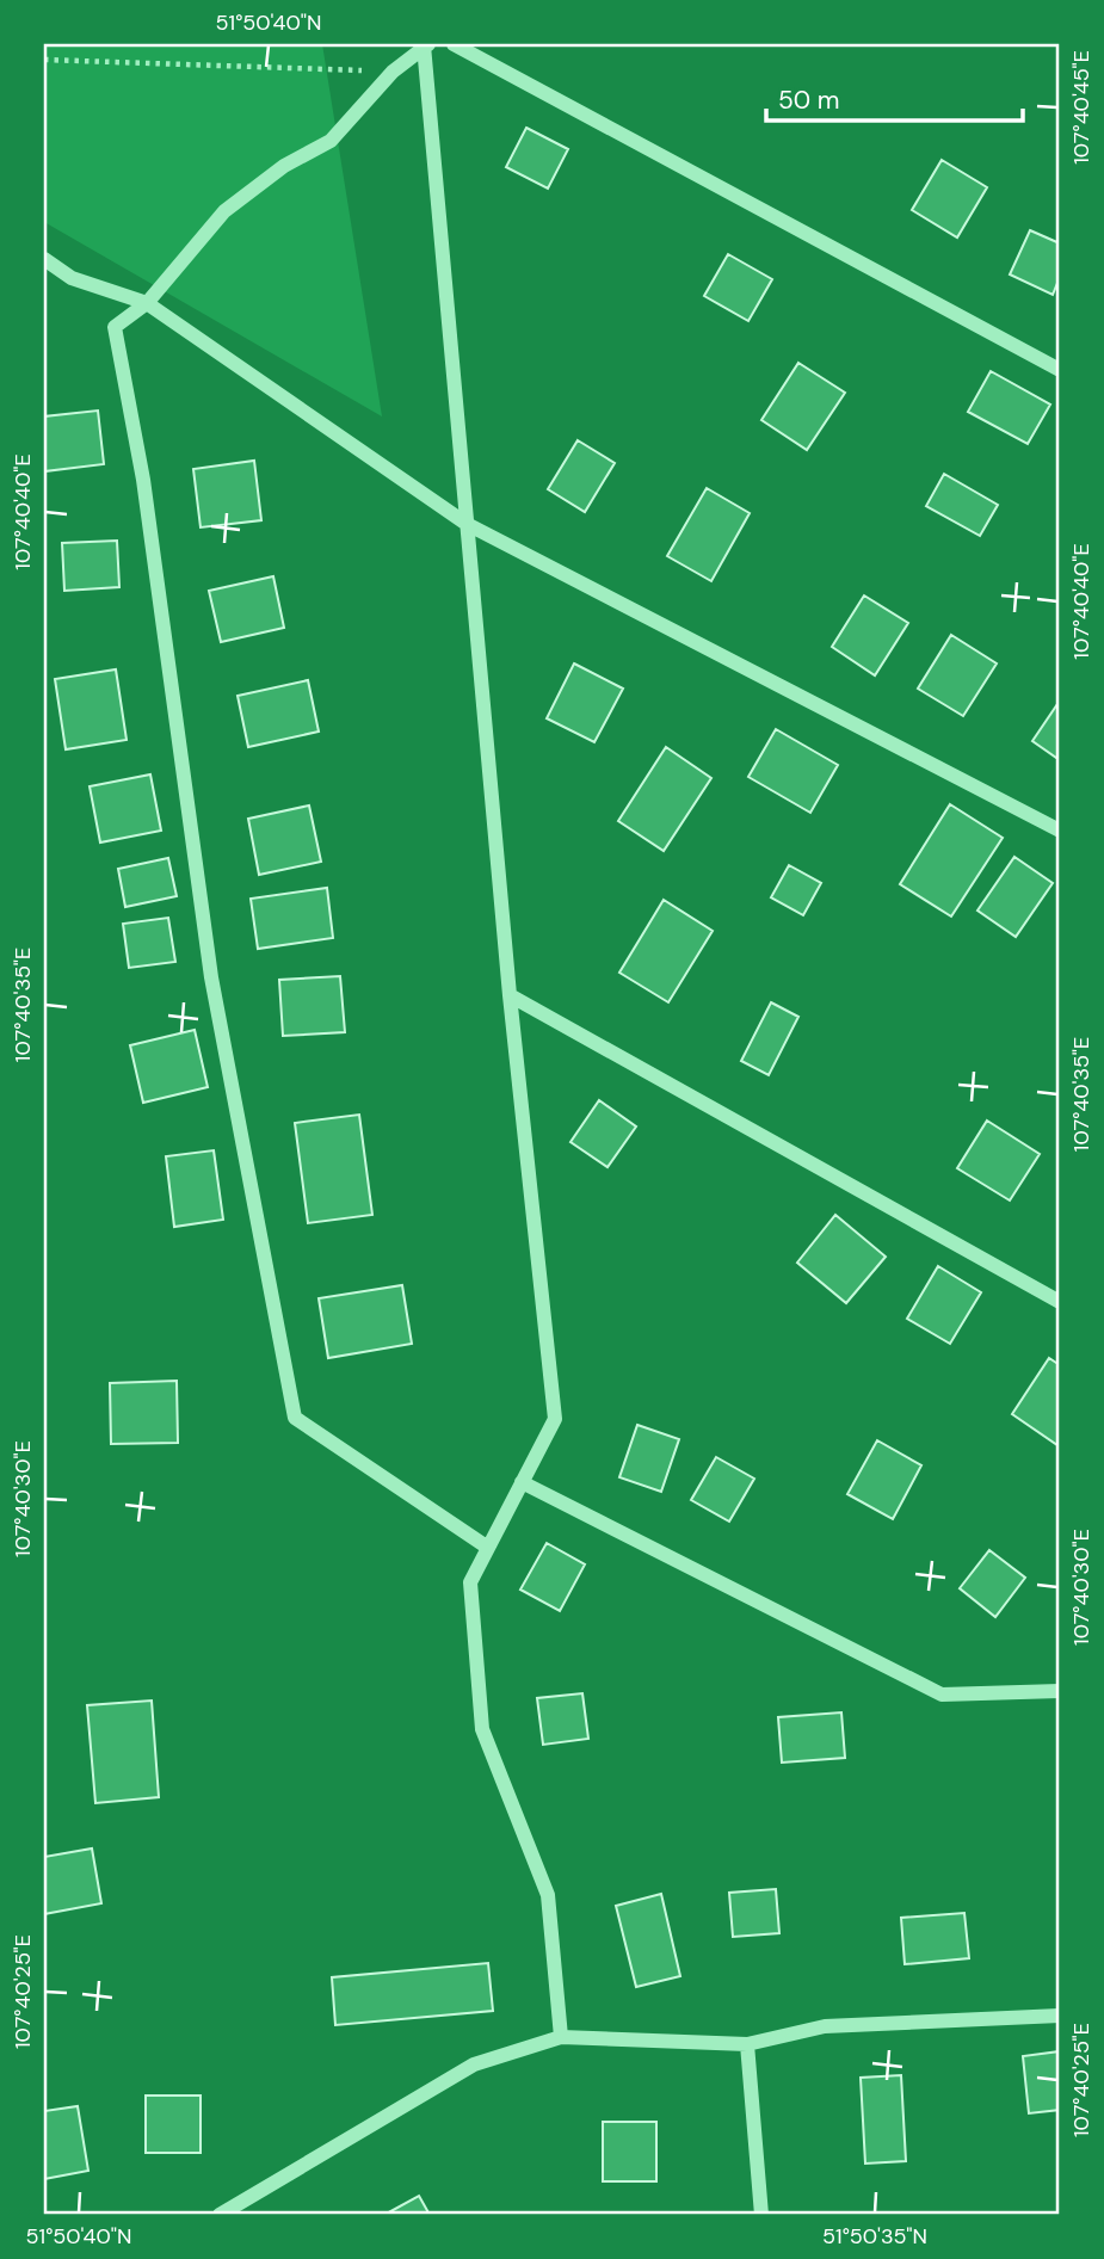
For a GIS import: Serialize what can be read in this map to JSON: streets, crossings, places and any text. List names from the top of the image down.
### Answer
{
  "scale_bar": "50 m",
  "coordinates": [
    "51°50'40\"N",
    "107°40'45\"E",
    "107°40'40\"E",
    "107°40'35\"E",
    "107°40'30\"E",
    "107°40'25\"E",
    "51°50'35\"N"
  ]
}
